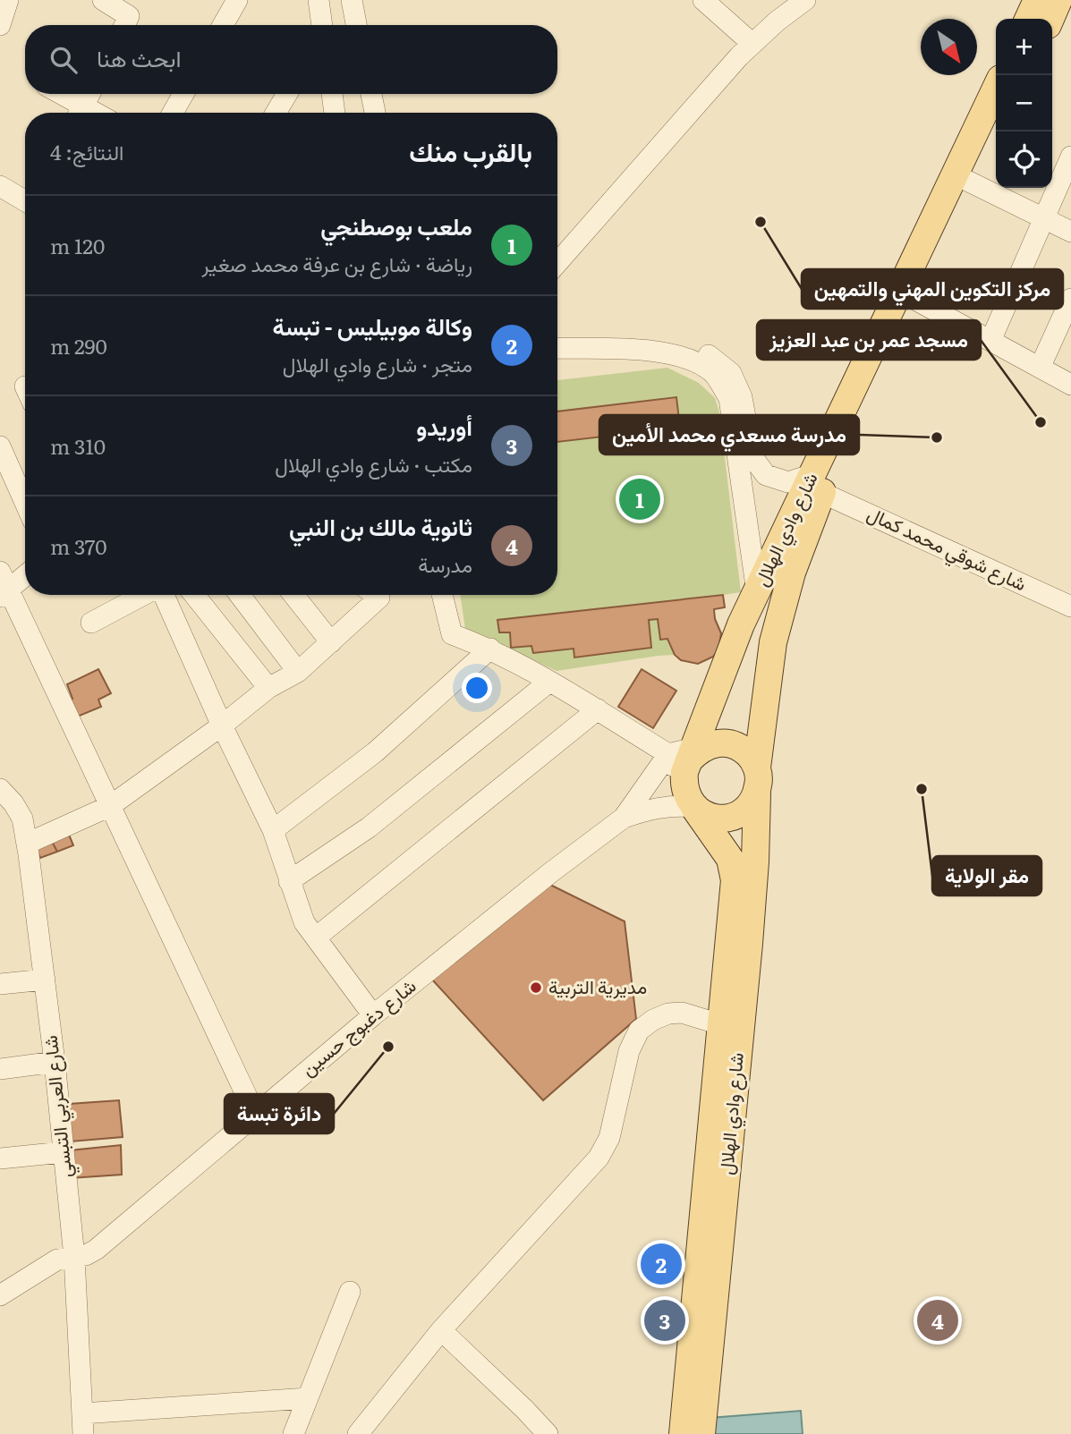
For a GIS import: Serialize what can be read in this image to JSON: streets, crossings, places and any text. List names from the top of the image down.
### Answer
{
  "streets": {
    "main road": ["شارع وادي الهلال"],
    "street": ["شارع شوقي محمد كمال", "شارع دغبوج حسين", "شارع العربي التبسي"]
  },
  "crossings": [
    ["شارع وادي الهلال", "شارع شوقي محمد كمال"],
    ["شارع دغبوج حسين", "شارع العربي التبسي"]
  ],
  "places": [
    "مركز التكوين المهني والتمهين",
    "مسجد عمر بن عبد العزيز",
    "مدرسة مسعدي محمد الأمين",
    "مقر الولاية",
    "مديرية التربية",
    "دائرة تبسة"
  ],
  "north": "bottom right",
  "page": {
    "map_buttons": ["+", "−"],
    "search": "ابحث هنا",
    "heading": ["بالقرب منك", "النتائج: 4"],
    "list": [
      {
        "mark": "1",
        "name": "ملعب بوصطنجي",
        "note": "رياضة · شارع بن عرفة محمد صغير",
        "value": "120 m"
      },
      {
        "mark": "2",
        "name": "وكالة موبيليس - تبسة",
        "note": "متجر · شارع وادي الهلال",
        "value": "290 m"
      },
      {
        "mark": "3",
        "name": "أوريدو",
        "note": "مكتب · شارع وادي الهلال",
        "value": "310 m"
      },
      {
        "mark": "4",
        "name": "ثانوية مالك بن النبي",
        "note": "مدرسة",
        "value": "370 m"
      }
    ],
    "pins": [
      "1",
      "2",
      "3",
      "4"
    ]
  }
}
